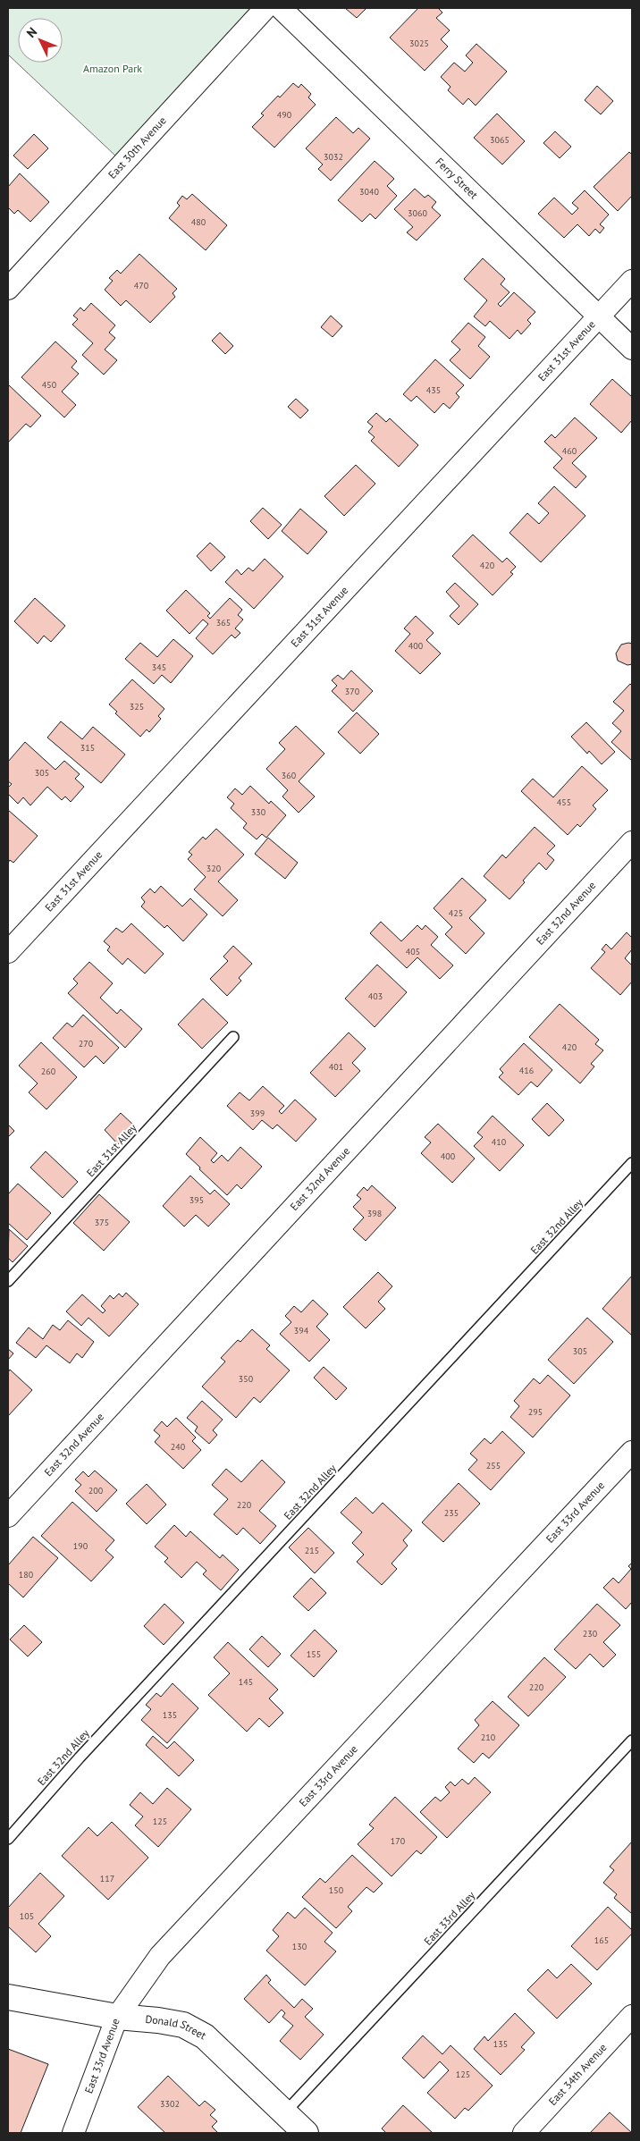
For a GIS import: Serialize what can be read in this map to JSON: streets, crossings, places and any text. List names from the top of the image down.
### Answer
{
  "streets": {
    "street": [
      "East 30th Avenue",
      "Ferry Street",
      "East 31st Avenue",
      "East 32nd Avenue",
      "East 33rd Avenue",
      "Donald Street",
      "East 34th Avenue"
    ],
    "lane": ["East 31st Alley", "East 32nd Alley", "East 33rd Alley"]
  },
  "crossings": [
    ["Ferry Street", "East 31st Avenue"],
    ["East 33rd Avenue", "Donald Street"],
    ["East 33rd Alley", "Donald Street"]
  ],
  "parks": ["Amazon Park"],
  "house_numbers": [
    "3025",
    "490",
    "3065",
    "3032",
    "3040",
    "3060",
    "480",
    "470",
    "450",
    "435",
    "460",
    "420",
    "365",
    "400",
    "345",
    "370",
    "325",
    "315",
    "305",
    "360",
    "455",
    "330",
    "320",
    "425",
    "405",
    "403",
    "270",
    "420",
    "401",
    "416",
    "260",
    "399",
    "410",
    "400",
    "395",
    "398",
    "375",
    "394",
    "305",
    "350",
    "295",
    "240",
    "255",
    "200",
    "220",
    "235",
    "190",
    "215",
    "180",
    "230",
    "155",
    "145",
    "220",
    "135",
    "210",
    "125",
    "170",
    "117",
    "150",
    "105",
    "165",
    "130",
    "135",
    "125",
    "3302"
  ],
  "north": "top left"
}
